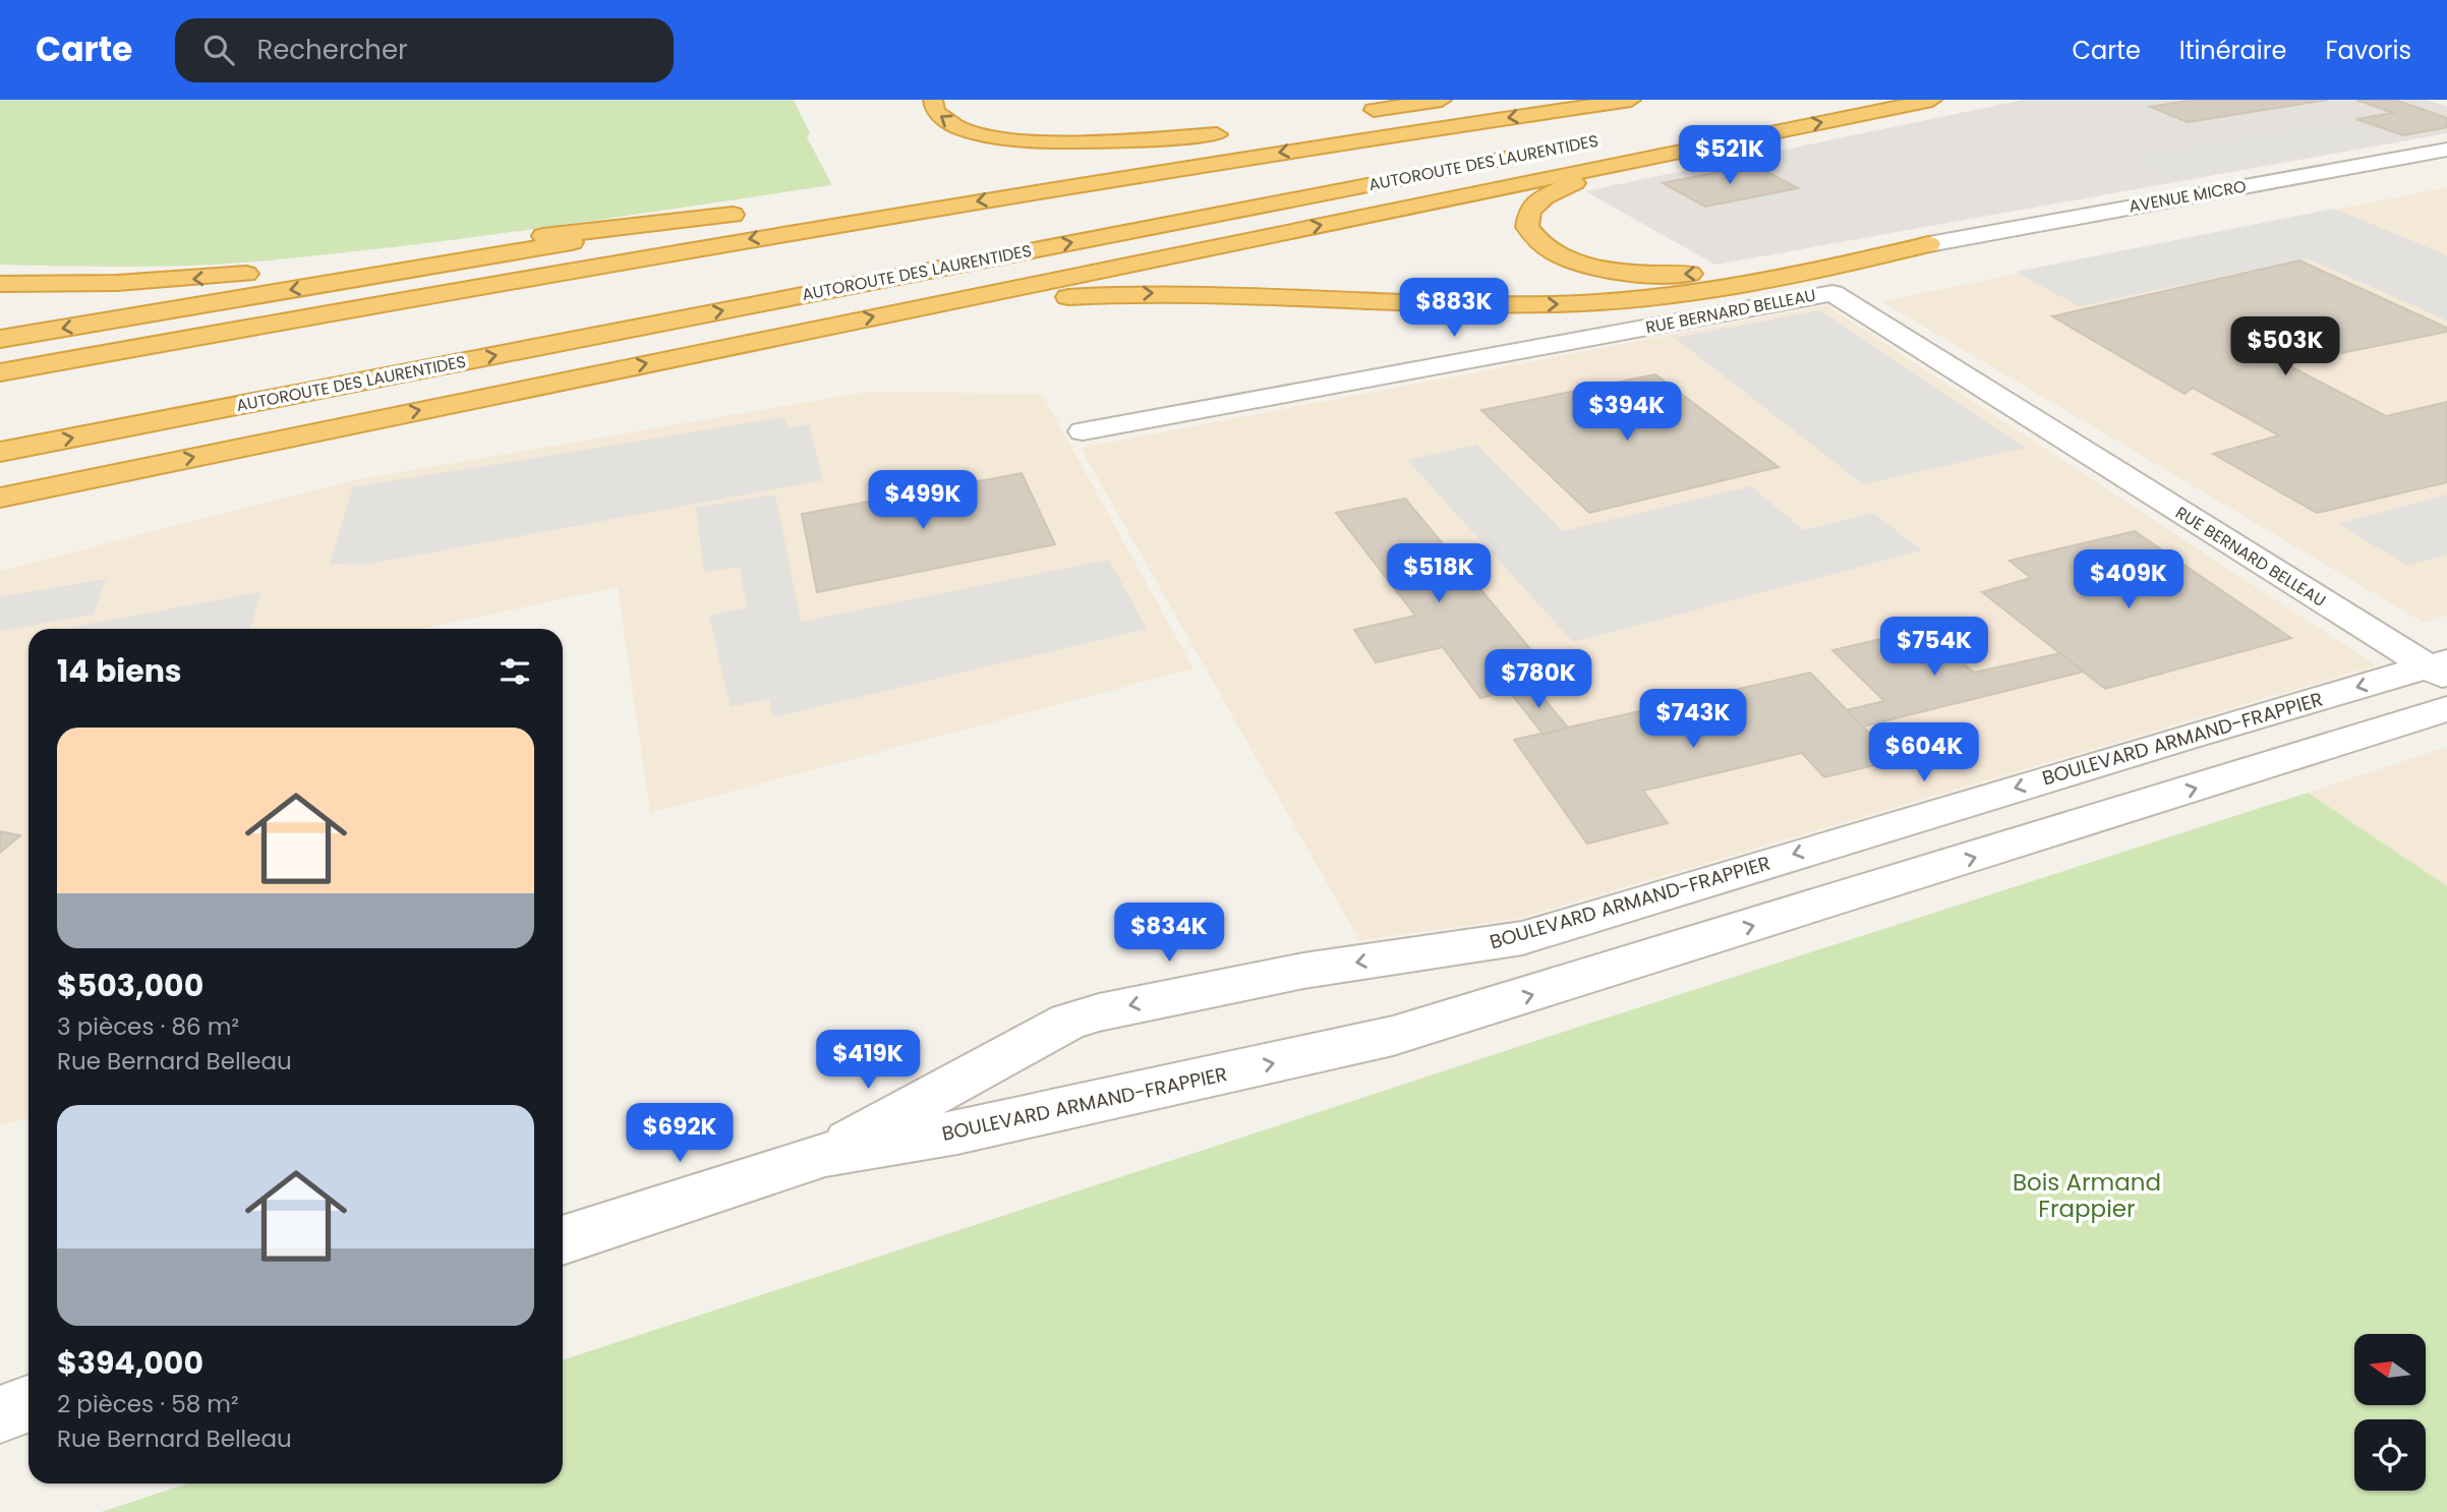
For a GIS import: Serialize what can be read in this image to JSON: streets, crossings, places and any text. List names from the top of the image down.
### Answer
{
  "streets": {
    "highway": ["AUTOROUTE DES LAURENTIDES"],
    "street": ["AVENUE MICRO", "RUE BERNARD BELLEAU", "BOULEVARD ARMAND-FRAPPIER"]
  },
  "crossings": [
    ["RUE BERNARD BELLEAU", "BOULEVARD ARMAND-FRAPPIER"]
  ],
  "parks": ["Bois Armand Frappier"],
  "north": "left",
  "page": {
    "header": "Carte",
    "search": "Rechercher",
    "nav": ["Carte", "Itinéraire", "Favoris"],
    "price": [
      "$521K",
      "$883K",
      "$503K",
      "$394K",
      "$499K",
      "$518K",
      "$409K",
      "$754K",
      "$780K",
      "$743K",
      "$604K",
      "$834K",
      "$419K",
      "$692K"
    ],
    "heading": "14 biens",
    "list": [
      {
        "name": "$503,000",
        "note": "3 pièces · 86 m² · Rue Bernard Belleau"
      },
      {
        "name": "$394,000",
        "note": "2 pièces · 58 m² · Rue Bernard Belleau"
      }
    ]
  }
}
